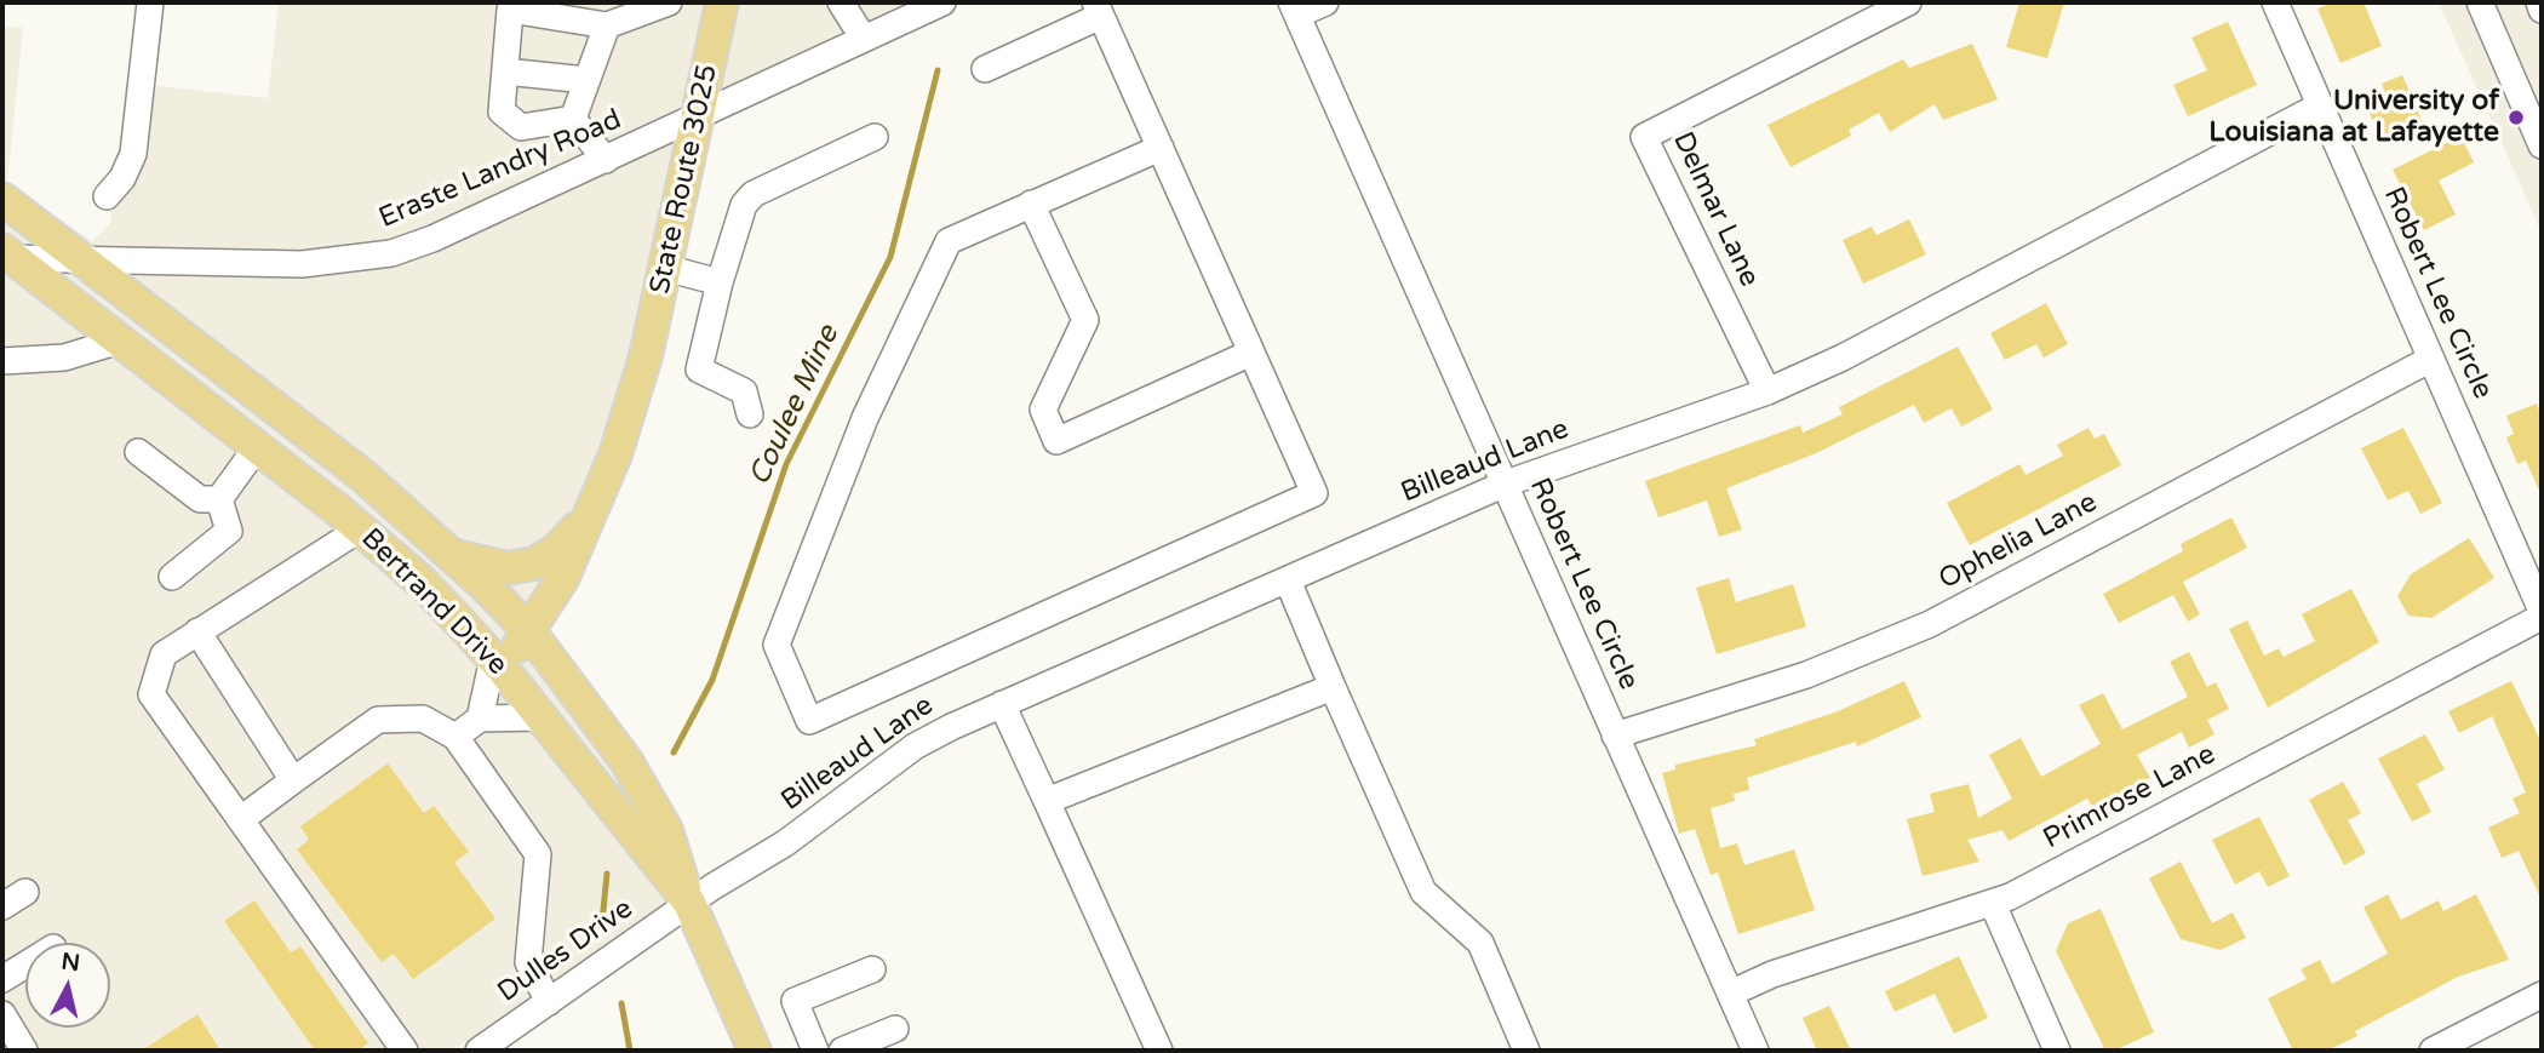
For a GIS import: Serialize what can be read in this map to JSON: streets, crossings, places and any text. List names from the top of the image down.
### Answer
{
  "streets": {
    "main road": ["State Route 3025", "Bertrand Drive"],
    "street": [
      "Eraste Landry Road",
      "Delmar Lane",
      "Robert Lee Circle",
      "Billeaud Lane",
      "Ophelia Lane",
      "Primrose Lane",
      "Dulles Drive"
    ]
  },
  "crossings": [
    ["Eraste Landry Road", "State Route 3025"],
    ["Eraste Landry Road", "Bertrand Drive"],
    ["State Route 3025", "Bertrand Drive"],
    ["Delmar Lane", "Billeaud Lane"],
    ["Robert Lee Circle", "Billeaud Lane"],
    ["Robert Lee Circle", "Ophelia Lane"],
    ["Robert Lee Circle", "Primrose Lane"],
    ["Billeaud Lane", "Bertrand Drive"],
    ["Billeaud Lane", "Dulles Drive"],
    ["Bertrand Drive", "Dulles Drive"]
  ],
  "water": ["Coulee Mine"],
  "places": ["University of Louisiana at Lafayette"],
  "north": "top"
}
